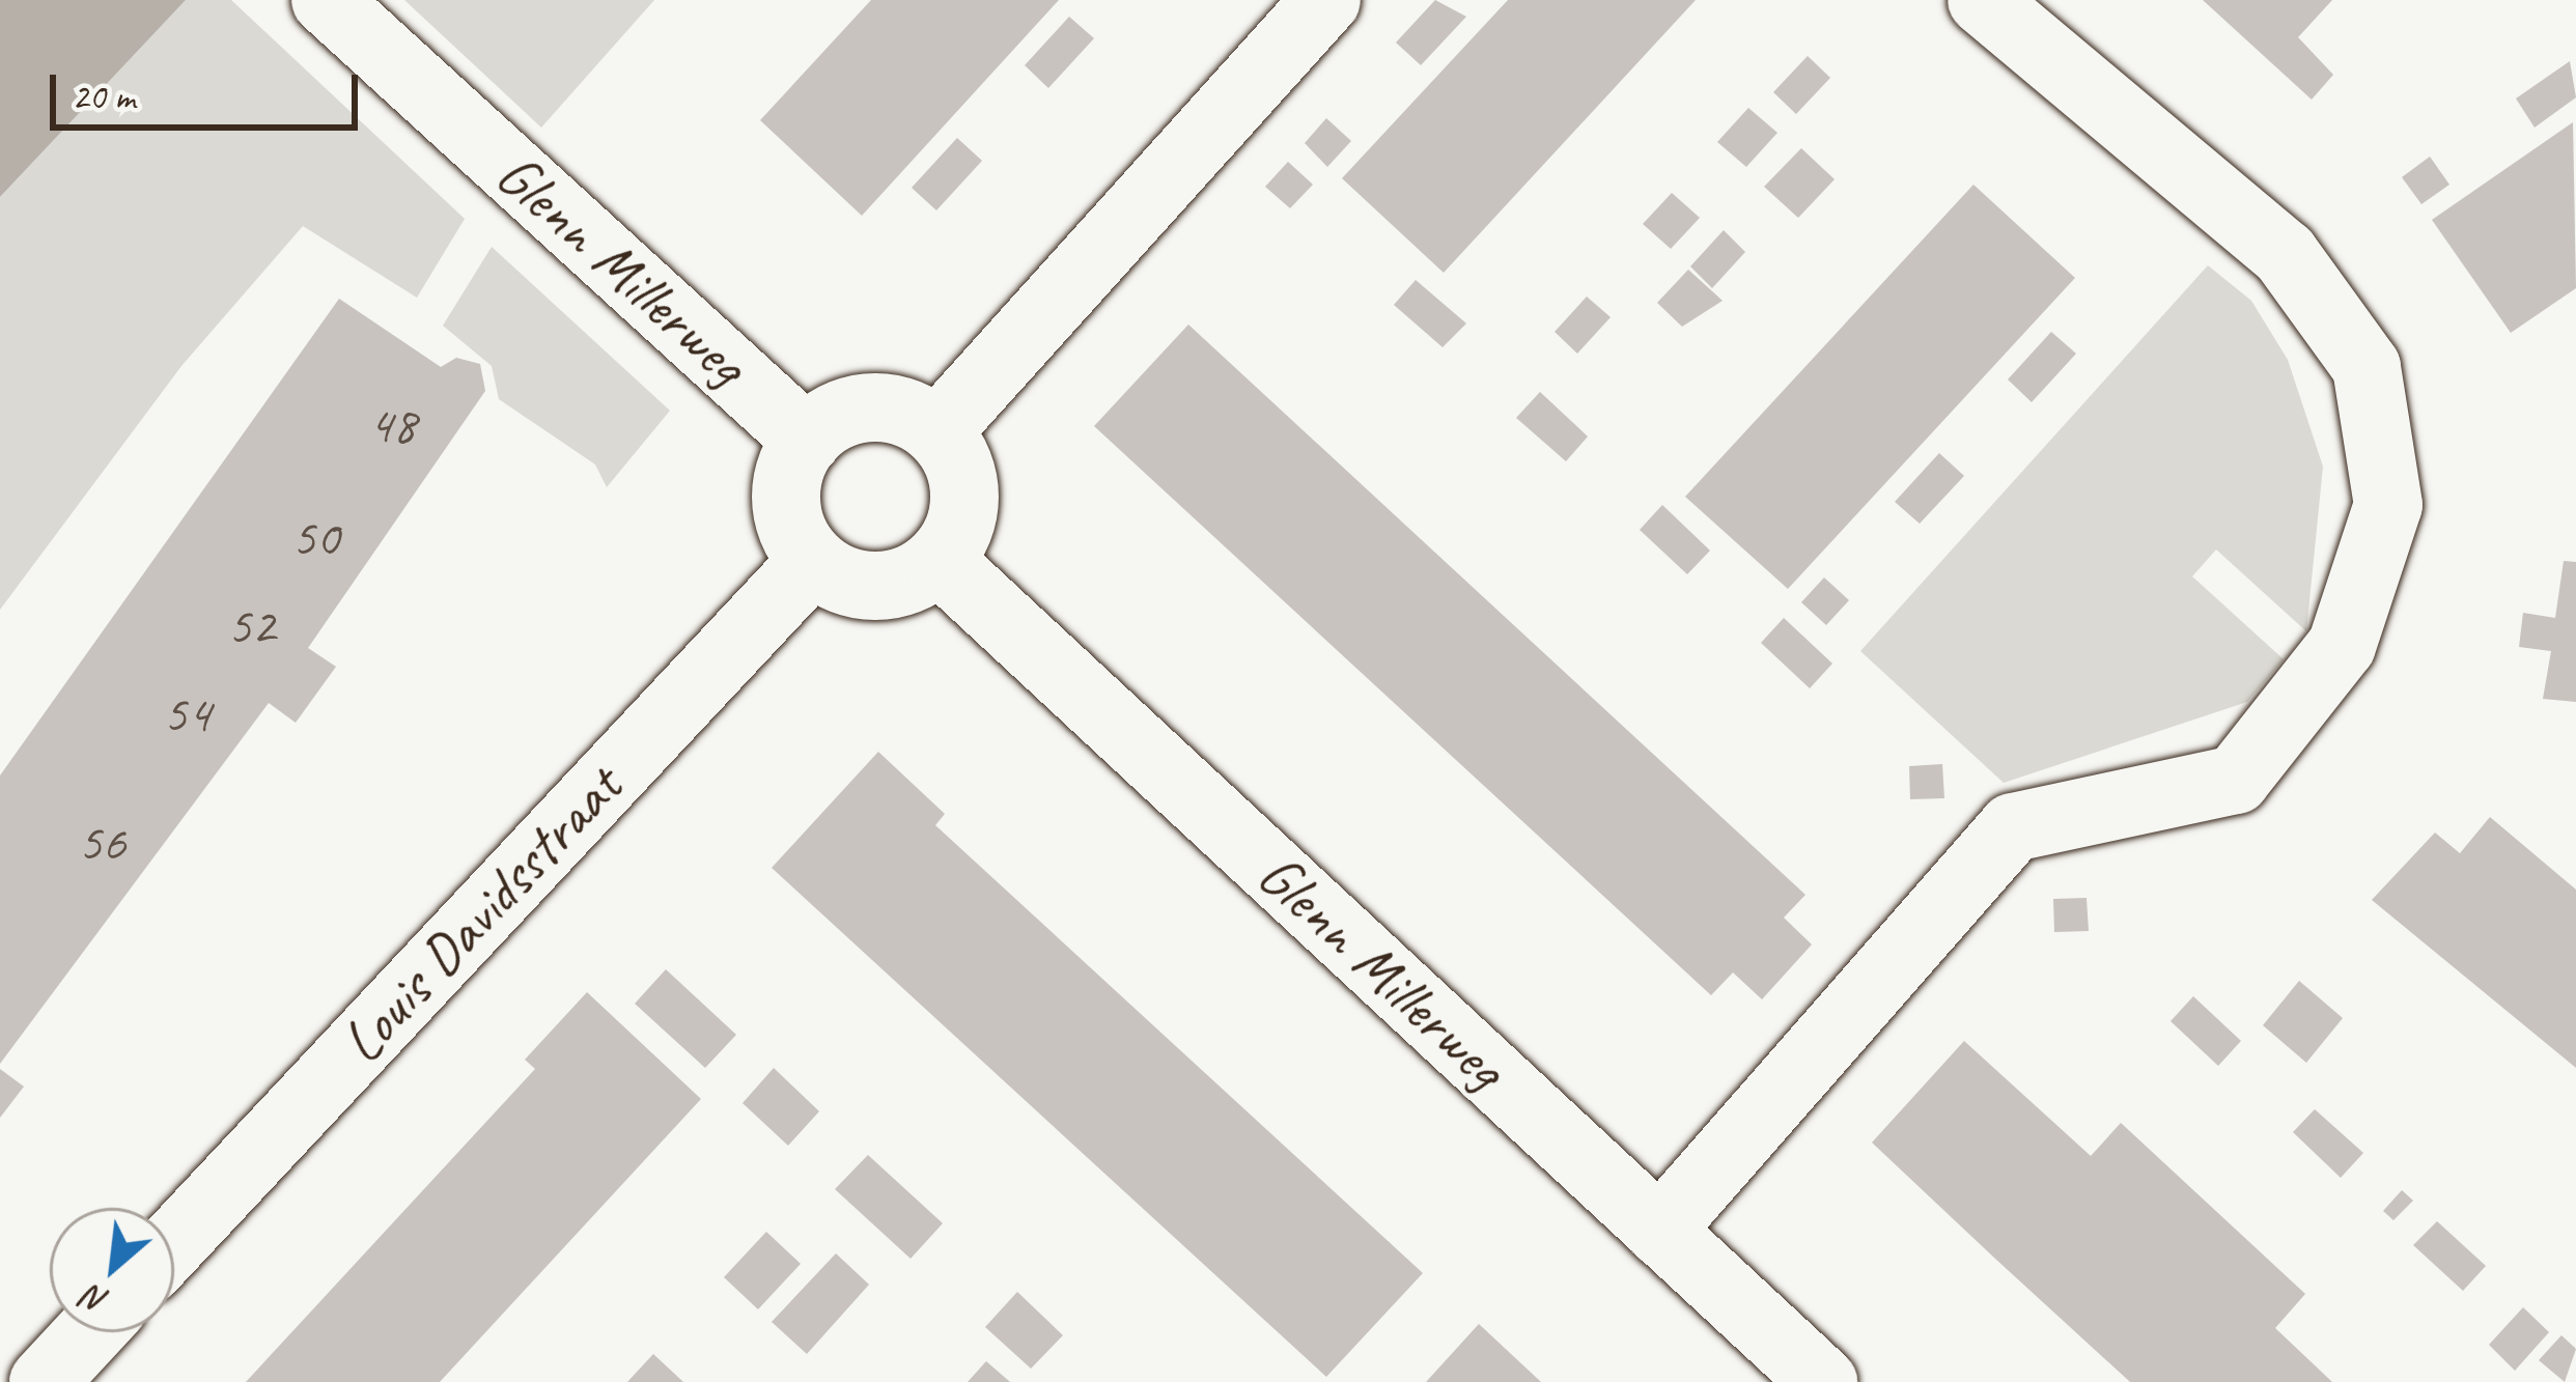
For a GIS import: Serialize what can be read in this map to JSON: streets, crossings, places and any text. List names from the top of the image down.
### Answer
{
  "streets": {
    "street": ["Glenn Millerweg", "Louis Davidsstraat"]
  },
  "crossings": [
    ["Glenn Millerweg", "Louis Davidsstraat"]
  ],
  "house_numbers": [
    "48",
    "50",
    "52",
    "54",
    "56"
  ],
  "scale_bar": "20 m",
  "north": "bottom left"
}
